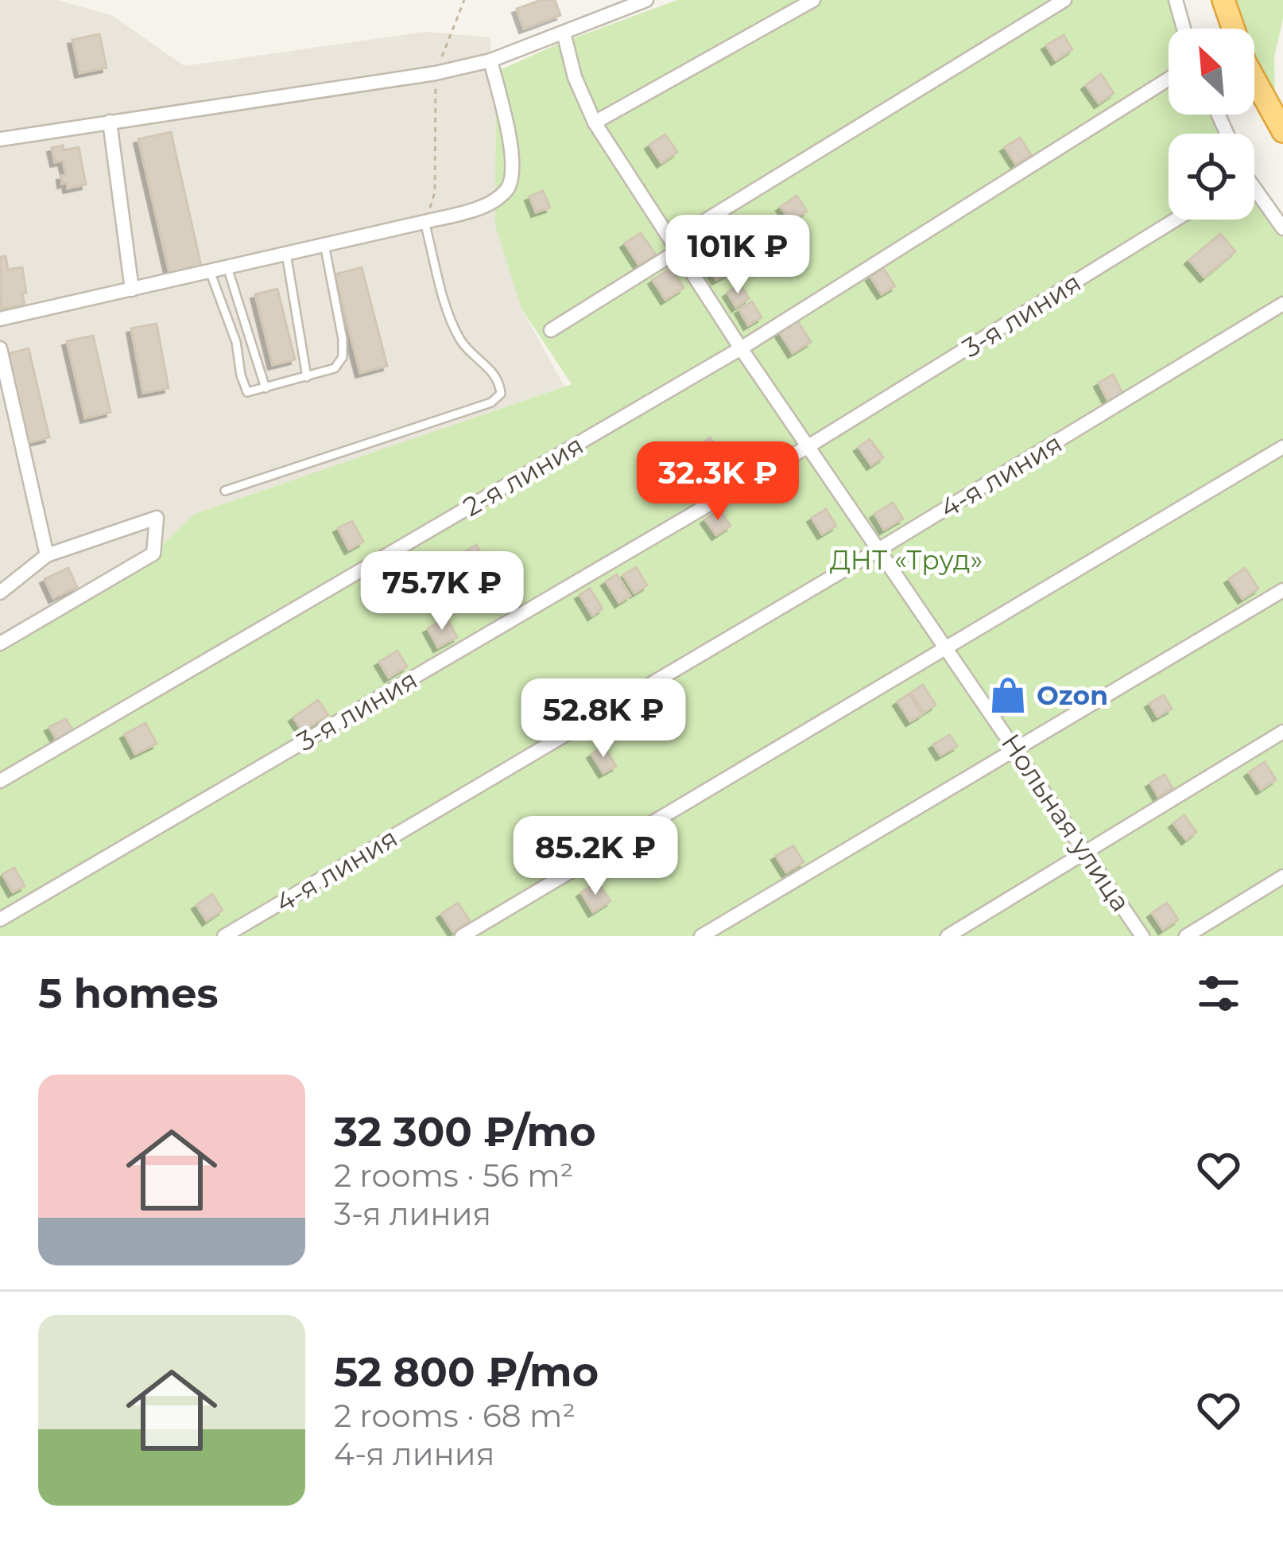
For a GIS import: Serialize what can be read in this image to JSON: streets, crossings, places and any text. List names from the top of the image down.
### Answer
{
  "streets": {
    "street": [
      "3-я линия",
      "2-я линия",
      "4-я линия",
      "Нольная улица"
    ]
  },
  "crossings": [
    ["3-я линия", "Нольная улица"],
    ["2-я линия", "Нольная улица"],
    ["4-я линия", "Нольная улица"]
  ],
  "parks": ["ДНТ «Труд»"],
  "places": {
    "shop": ["Ozon"]
  },
  "north": "top left",
  "page": {
    "price": [
      "101K ₽",
      "32.3K ₽",
      "75.7K ₽",
      "52.8K ₽",
      "85.2K ₽"
    ],
    "heading": "5 homes",
    "list": [
      {
        "name": "32 300 ₽/mo",
        "note": "2 rooms · 56 m² · 3-я линия"
      },
      {
        "name": "52 800 ₽/mo",
        "note": "2 rooms · 68 m² · 4-я линия"
      }
    ]
  }
}
